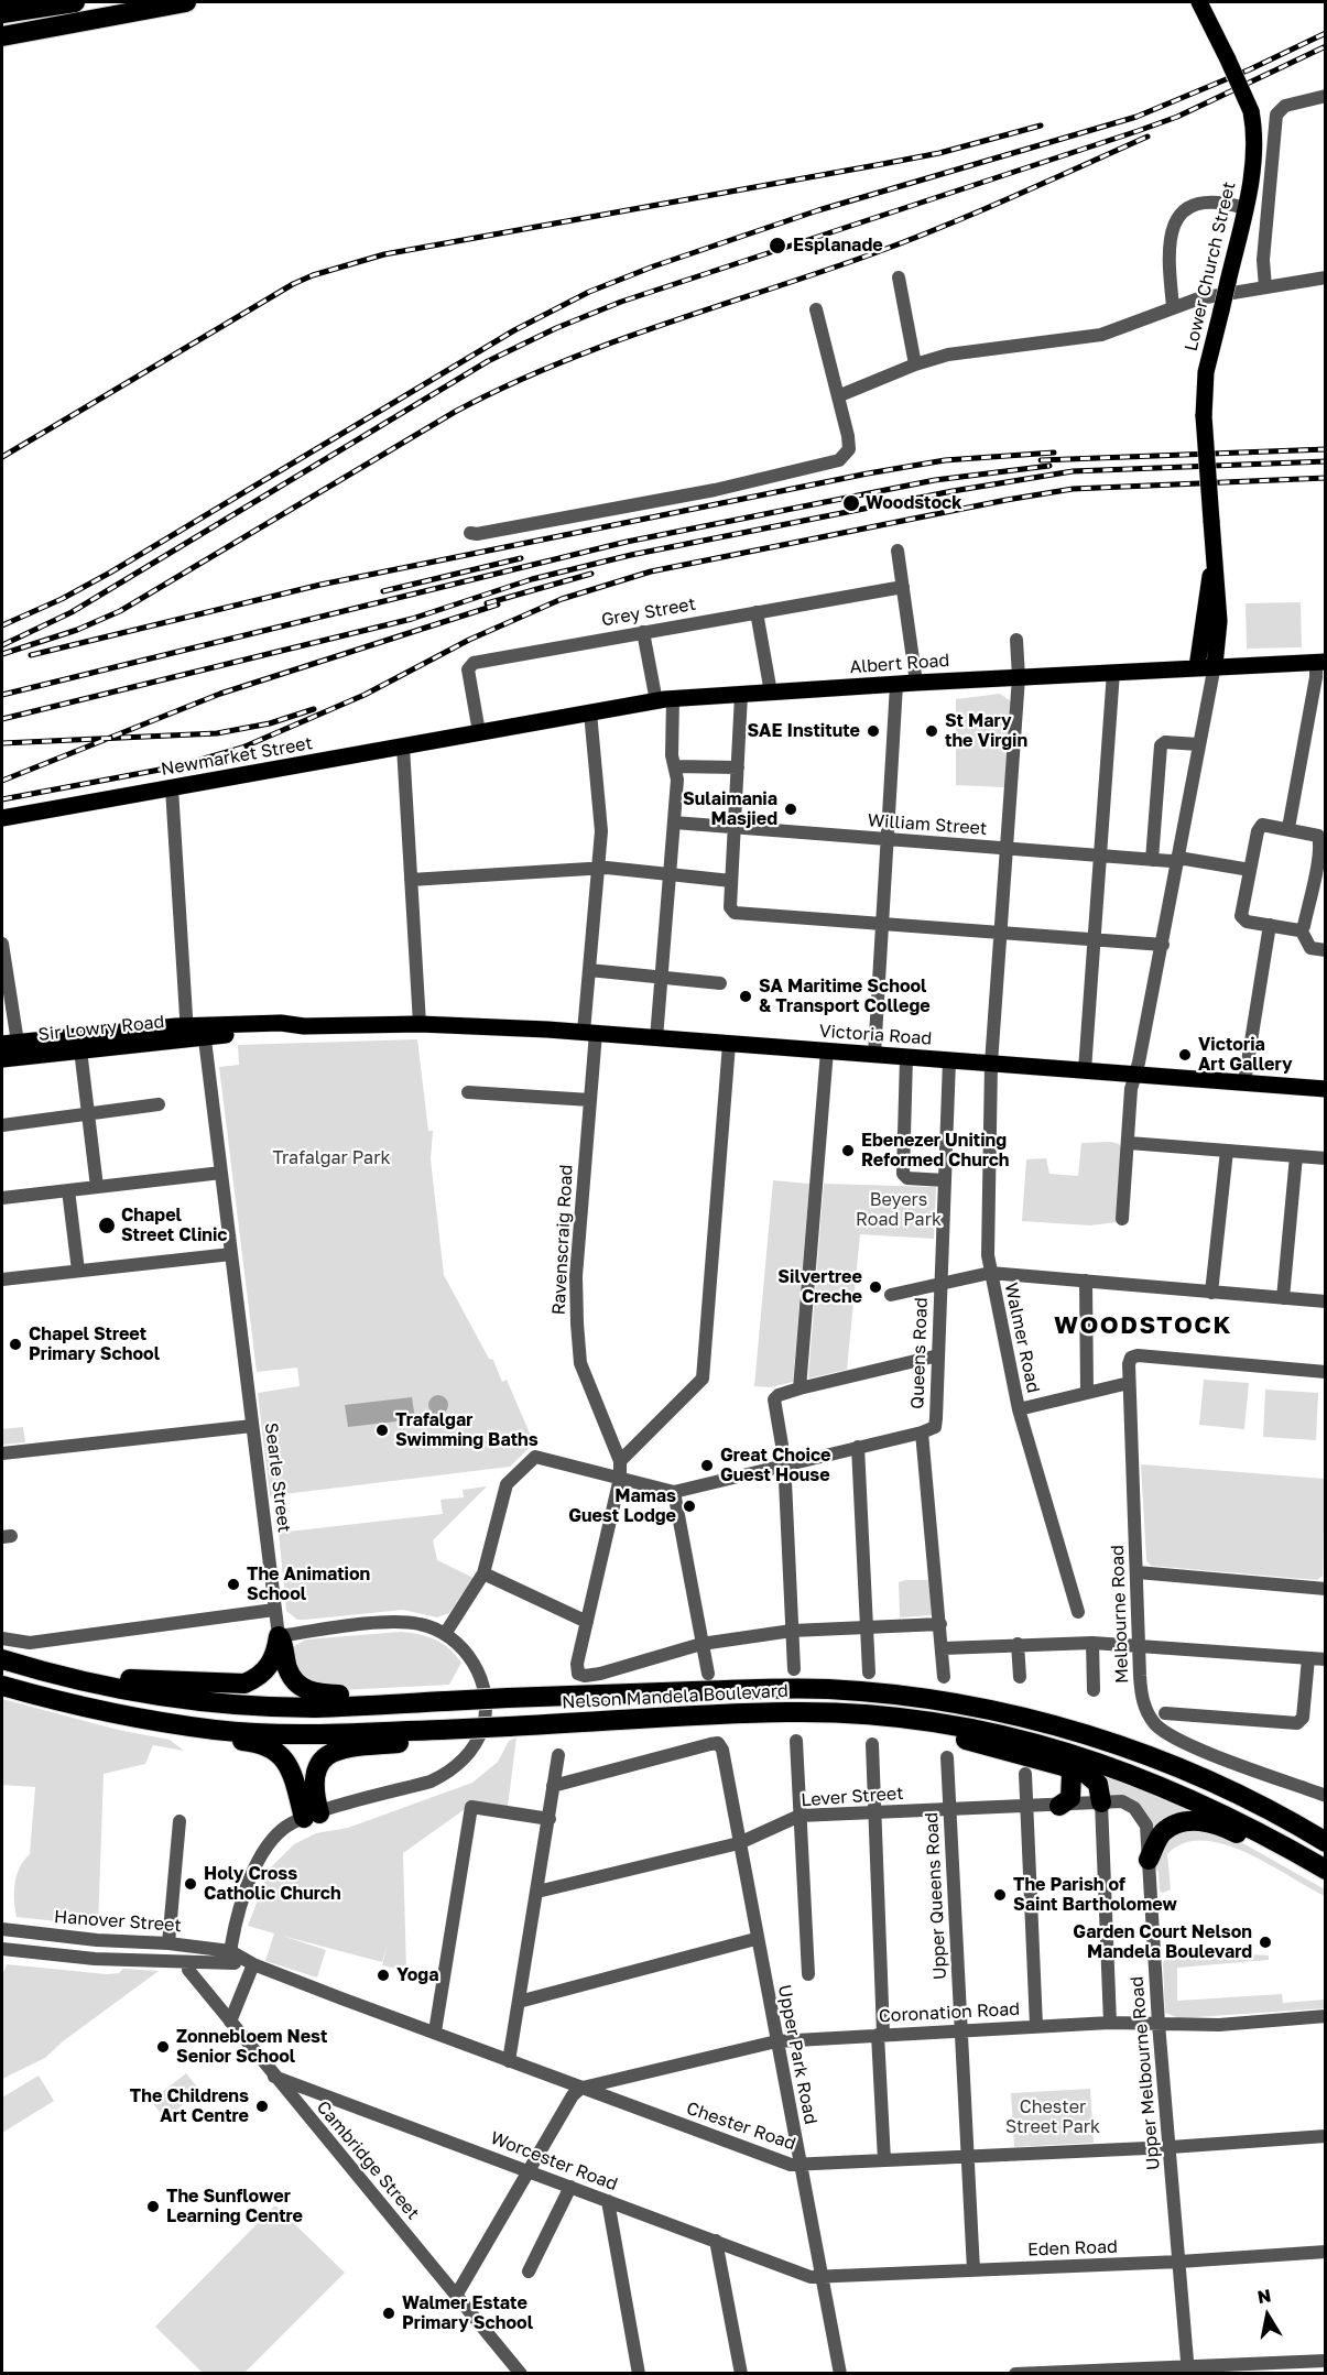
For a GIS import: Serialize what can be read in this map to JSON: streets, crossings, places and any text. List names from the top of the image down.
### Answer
{
  "streets": {
    "highway": ["Nelson Mandela Boulevard"],
    "main road": [
      "Lower Church Street",
      "Albert Road",
      "Newmarket Street",
      "Sir Lowry Road",
      "Victoria Road"
    ],
    "street": [
      "Grey Street",
      "William Street",
      "Ravenscraig Road",
      "Walmer Road",
      "Queens Road",
      "Searle Street",
      "Melbourne Road",
      "Lever Street",
      "Upper Queens Road",
      "Hanover Street",
      "Coronation Road",
      "Upper Park Road",
      "Upper Melbourne Road",
      "Chester Road",
      "Cambridge Street",
      "Worcester Road",
      "Eden Road"
    ]
  },
  "crossings": [
    ["Lower Church Street", "Albert Road"],
    ["Grey Street", "Albert Road"],
    ["Grey Street", "Newmarket Street"],
    ["Albert Road", "Newmarket Street"],
    ["Albert Road", "Ravenscraig Road"],
    ["Albert Road", "Walmer Road"],
    ["Newmarket Street", "Searle Street"],
    ["William Street", "Walmer Road"],
    ["Sir Lowry Road", "Victoria Road"],
    ["Sir Lowry Road", "Searle Street"],
    ["Victoria Road", "Ravenscraig Road"],
    ["Victoria Road", "Walmer Road"],
    ["Victoria Road", "Queens Road"],
    ["Victoria Road", "Searle Street"],
    ["Lever Street", "Upper Queens Road"],
    ["Lever Street", "Upper Park Road"],
    ["Lever Street", "Upper Melbourne Road"],
    ["Upper Queens Road", "Coronation Road"],
    ["Upper Queens Road", "Chester Road"],
    ["Upper Queens Road", "Eden Road"],
    ["Hanover Street", "Chester Road"],
    ["Coronation Road", "Upper Park Road"],
    ["Coronation Road", "Upper Melbourne Road"],
    ["Coronation Road", "Chester Road"],
    ["Upper Park Road", "Chester Road"],
    ["Upper Park Road", "Worcester Road"],
    ["Upper Park Road", "Eden Road"],
    ["Upper Melbourne Road", "Chester Road"],
    ["Upper Melbourne Road", "Eden Road"],
    ["Cambridge Street", "Worcester Road"],
    ["Worcester Road", "Eden Road"]
  ],
  "districts": ["WOODSTOCK"],
  "parks": ["Trafalgar Park", "Beyers Road Park", "Chester Street Park"],
  "places": [
    "Esplanade",
    "Woodstock",
    "SAE Institute",
    "St Mary the Virgin",
    "Sulaimania Masjied",
    "SA Maritime School & Transport College",
    "Victoria Art Gallery",
    "Ebenezer Uniting Reformed Church",
    "Chapel Street Clinic",
    "Silvertree Creche",
    "Chapel Street Primary School",
    "Trafalgar Swimming Baths",
    "Great Choice Guest House",
    "Mamas Guest Lodge",
    "The Animation School",
    "Holy Cross Catholic Church",
    "The Parish of Saint Bartholomew",
    "Garden Court Nelson Mandela Boulevard",
    "Yoga",
    "Zonnebloem Nest Senior School",
    "The Childrens Art Centre",
    "The Sunflower Learning Centre",
    "Walmer Estate Primary School"
  ],
  "north": "top"
}
